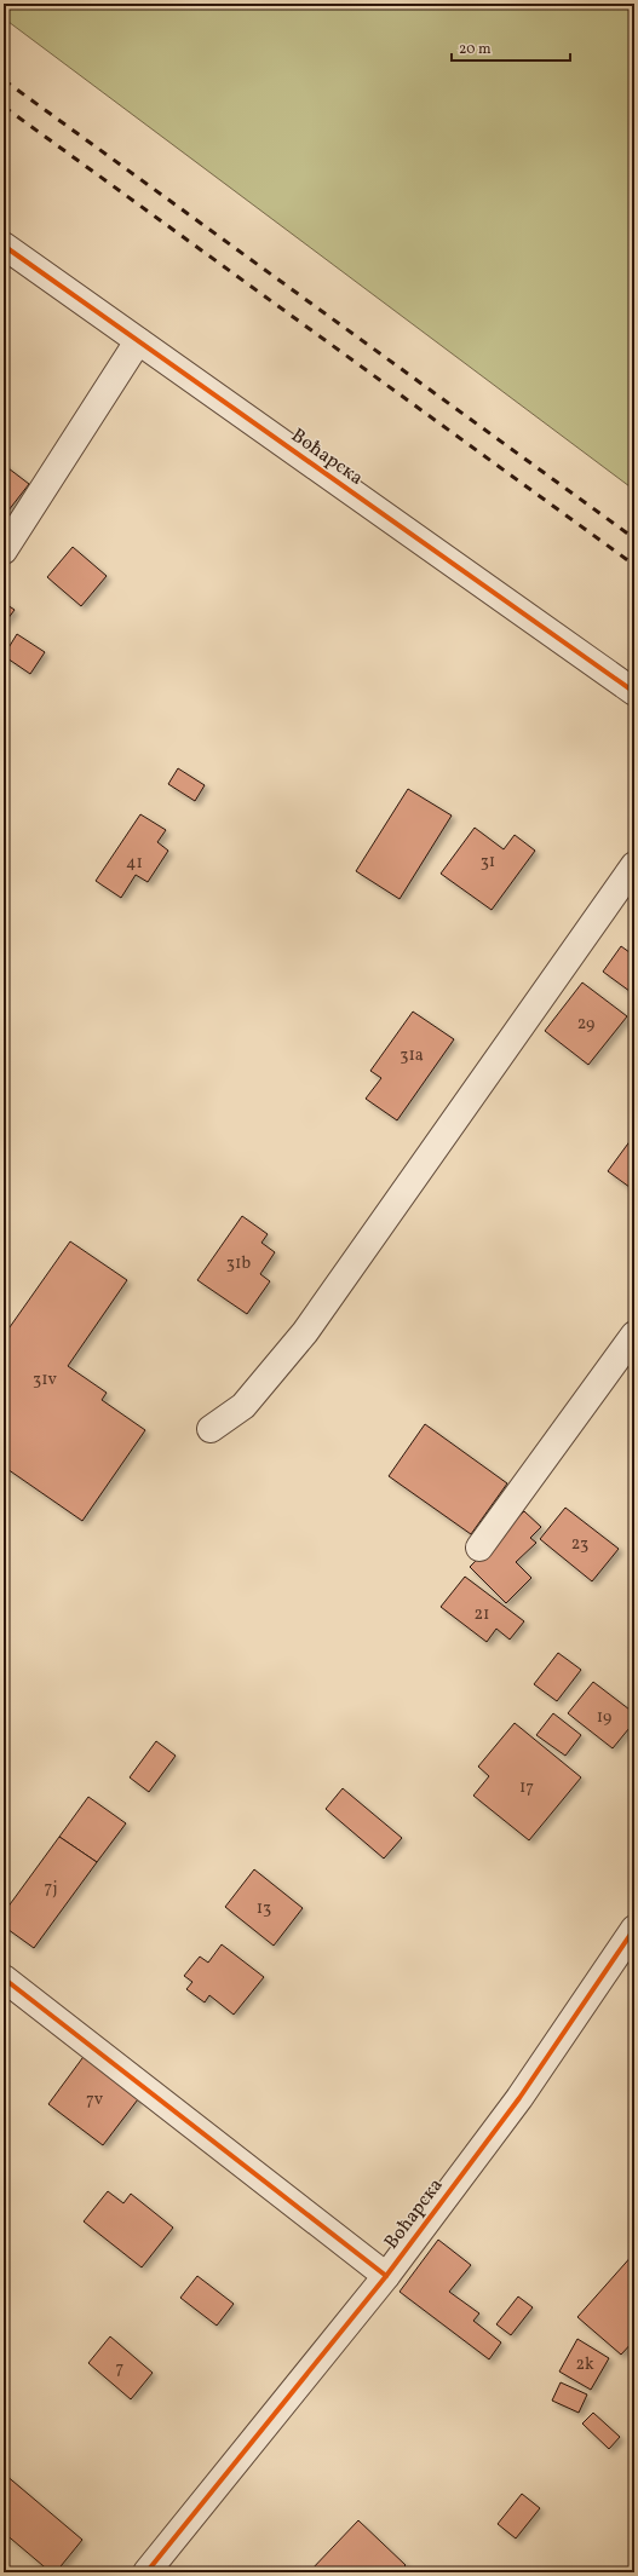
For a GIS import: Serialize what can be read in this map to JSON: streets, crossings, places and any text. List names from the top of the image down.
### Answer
{
  "streets": {
    "street": ["Воћарска"]
  },
  "house_numbers": [
    "31",
    "41",
    "29",
    "31a",
    "31b",
    "31v",
    "23",
    "21",
    "19",
    "17",
    "7j",
    "13",
    "7v",
    "2k",
    "7"
  ],
  "scale_bar": "20 m"
}
